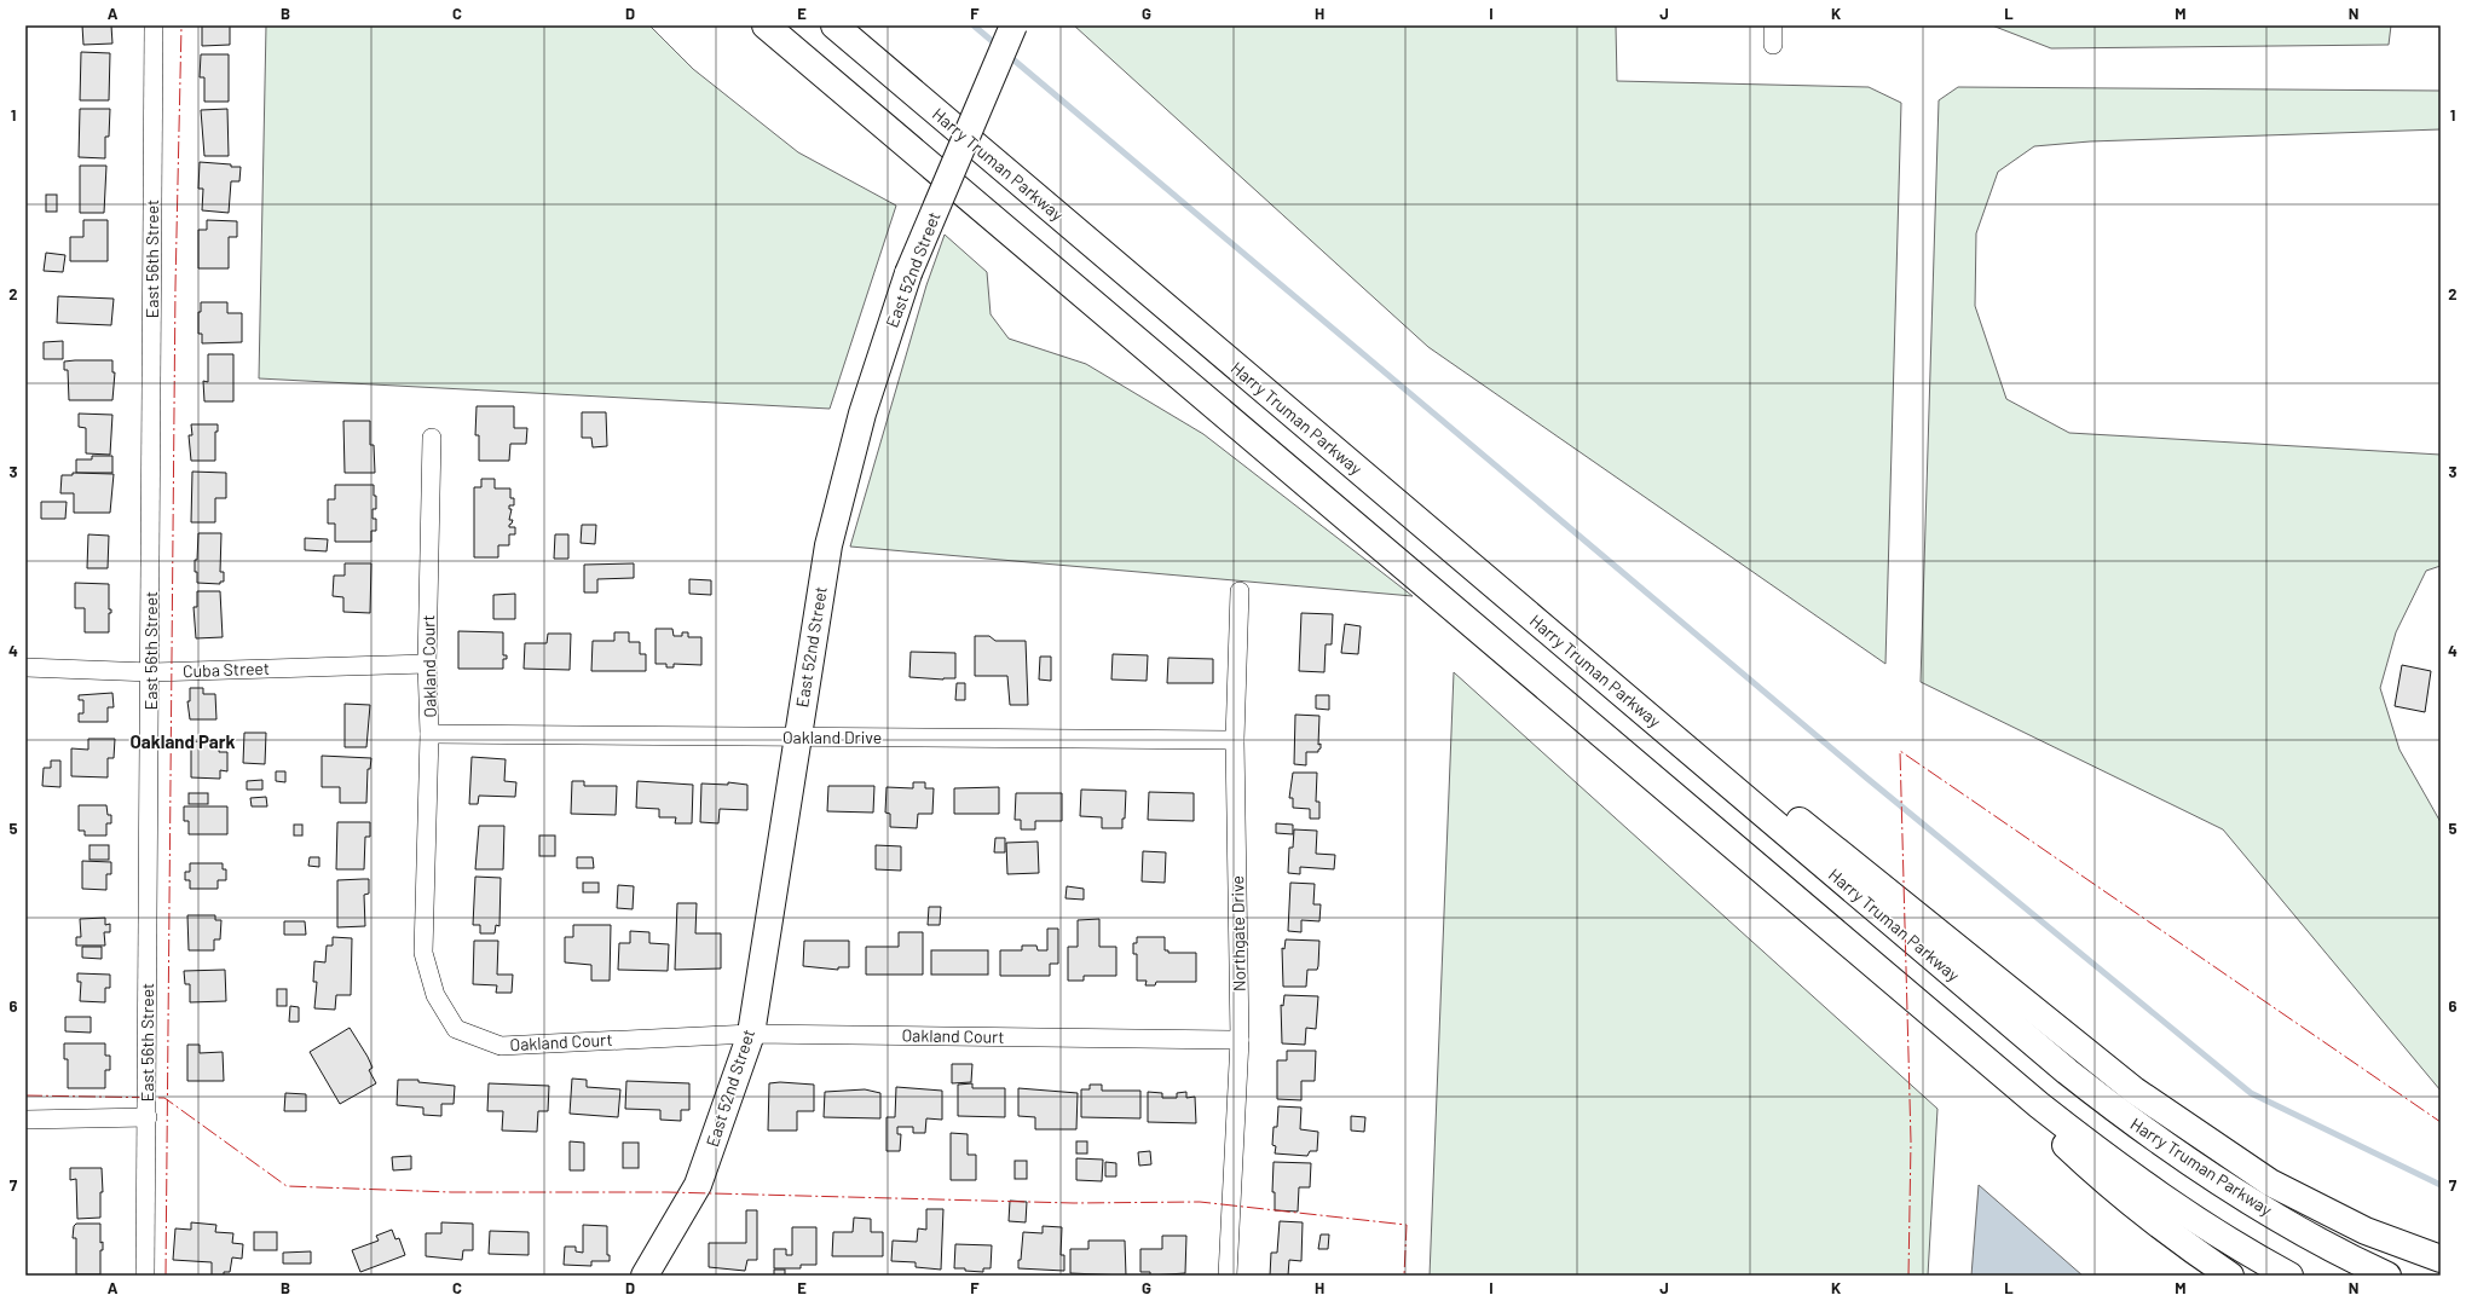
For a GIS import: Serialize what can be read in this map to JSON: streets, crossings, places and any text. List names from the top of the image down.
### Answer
{
  "streets": {
    "main road": ["Harry Truman Parkway", "East 52nd Street"],
    "street": [
      "East 56th Street",
      "Oakland Court",
      "Cuba Street",
      "Oakland Drive",
      "Northgate Drive"
    ]
  },
  "crossings": [
    ["East 56th Street", "Cuba Street"],
    ["East 52nd Street", "Oakland Court"],
    ["East 52nd Street", "Oakland Drive"],
    ["Oakland Court", "Cuba Street"],
    ["Oakland Court", "Oakland Drive"],
    ["Oakland Court", "Northgate Drive"],
    ["Oakland Drive", "Northgate Drive"]
  ],
  "districts": ["Oakland Park"],
  "grid": {
    "columns": [
      "A",
      "B",
      "C",
      "D",
      "E",
      "F",
      "G",
      "H",
      "I",
      "J",
      "K",
      "L",
      "M",
      "N"
    ],
    "rows": [
      "1",
      "2",
      "3",
      "4",
      "5",
      "6",
      "7"
    ]
  }
}
